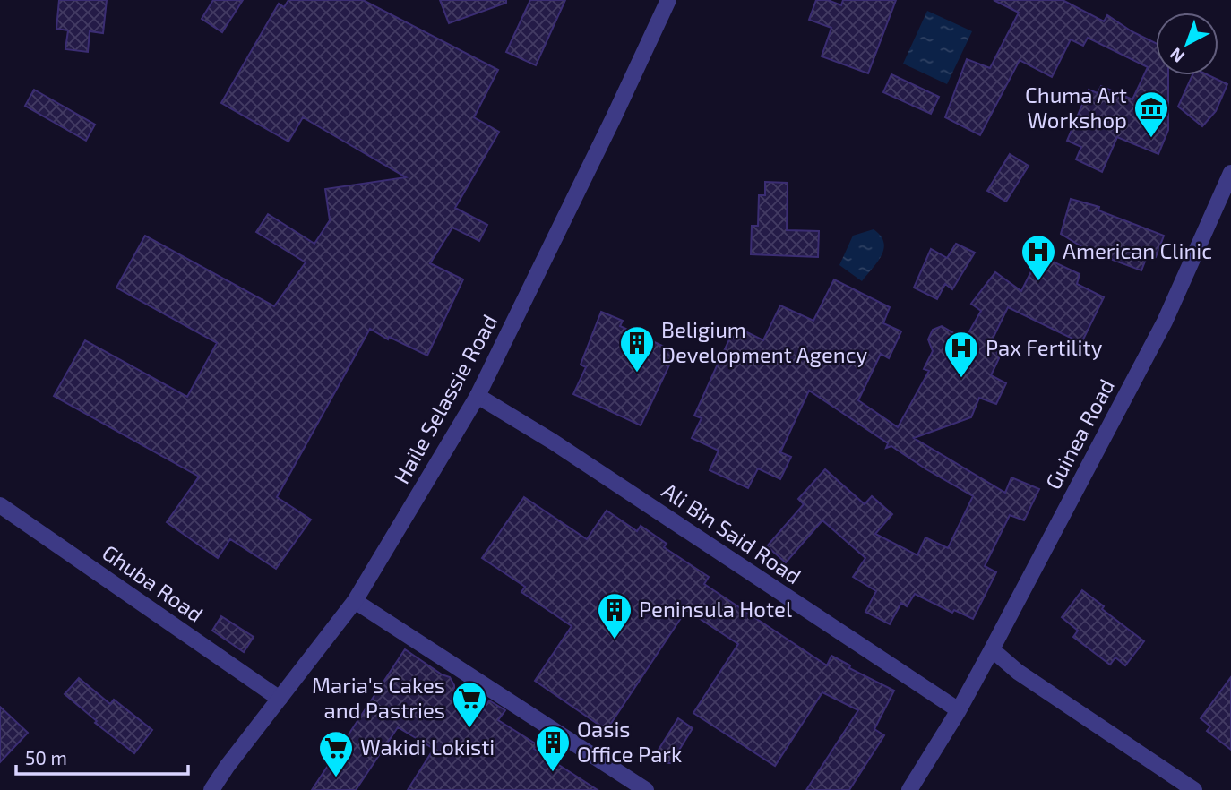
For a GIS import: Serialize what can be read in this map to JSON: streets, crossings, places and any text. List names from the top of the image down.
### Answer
{
  "streets": {
    "street": [
      "Haile Selassie Road",
      "Guinea Road",
      "Ali Bin Said Road",
      "Ghuba Road"
    ]
  },
  "crossings": [
    ["Haile Selassie Road", "Ali Bin Said Road"],
    ["Haile Selassie Road", "Ghuba Road"],
    ["Guinea Road", "Ali Bin Said Road"]
  ],
  "places": {
    "museum": ["Chuma Art Workshop"],
    "hospital": ["American Clinic", "Pax Fertility"],
    "building": ["Beligium Development Agency", "Peninsula Hotel", "Oasis Office Park"],
    "supermarket": ["Maria's Cakes and Pastries", "Wakidi Lokisti"]
  },
  "scale_bar": "50 m",
  "north": "bottom left"
}
